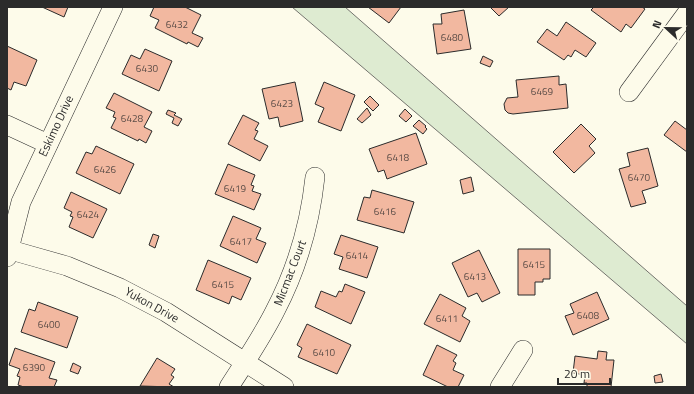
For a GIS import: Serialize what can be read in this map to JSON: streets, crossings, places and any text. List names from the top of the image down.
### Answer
{
  "streets": {
    "street": ["Eskimo Drive", "Micmac Court", "Yukon Drive"]
  },
  "crossings": [
    ["Eskimo Drive", "Yukon Drive"],
    ["Micmac Court", "Yukon Drive"]
  ],
  "house_numbers": [
    "6432",
    "6480",
    "6430",
    "6469",
    "6423",
    "6428",
    "6418",
    "6426",
    "6470",
    "6419",
    "6416",
    "6424",
    "6417",
    "6414",
    "6415",
    "6413",
    "6415",
    "6408",
    "6411",
    "6400",
    "6410",
    "6390"
  ],
  "scale_bar": "20 m",
  "north": "left"
}
